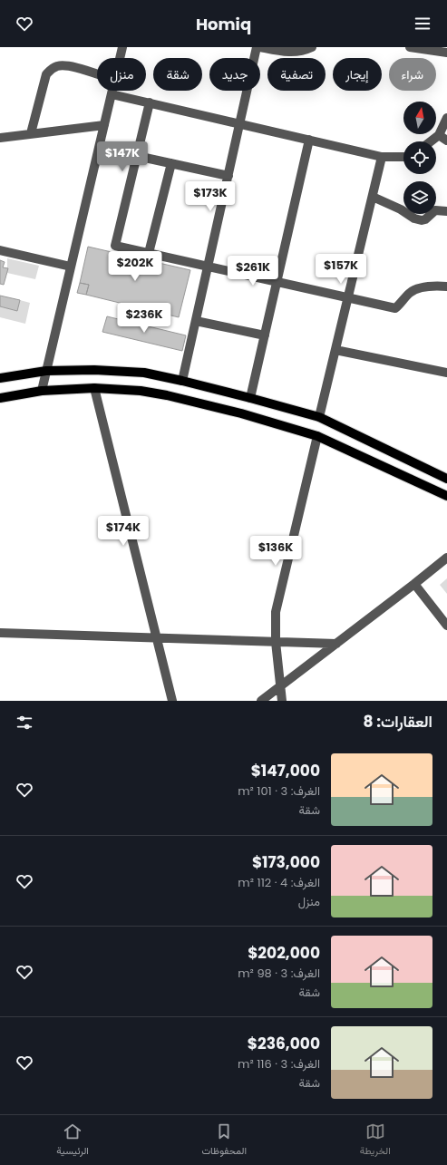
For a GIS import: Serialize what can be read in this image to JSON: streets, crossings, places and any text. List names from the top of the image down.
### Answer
{
  "north": "top",
  "page": {
    "header": "Homiq",
    "chip": [
      "شراء",
      "إيجار",
      "تصفية",
      "جديد",
      "شقة",
      "منزل"
    ],
    "price": [
      "$147K",
      "$173K",
      "$202K",
      "$157K",
      "$261K",
      "$236K",
      "$174K",
      "$136K"
    ],
    "heading": "العقارات: 8",
    "list": [
      {
        "name": "$147,000",
        "note": "الغرف: 3 · 101 m² · شقة"
      },
      {
        "name": "$173,000",
        "note": "الغرف: 4 · 112 m² · منزل"
      },
      {
        "name": "$202,000",
        "note": "الغرف: 3 · 98 m² · شقة"
      },
      {
        "name": "$236,000",
        "note": "الغرف: 3 · 116 m² · شقة"
      }
    ],
    "tabs": ["الخريطة", "المحفوظات", "الرئيسية"]
  }
}
